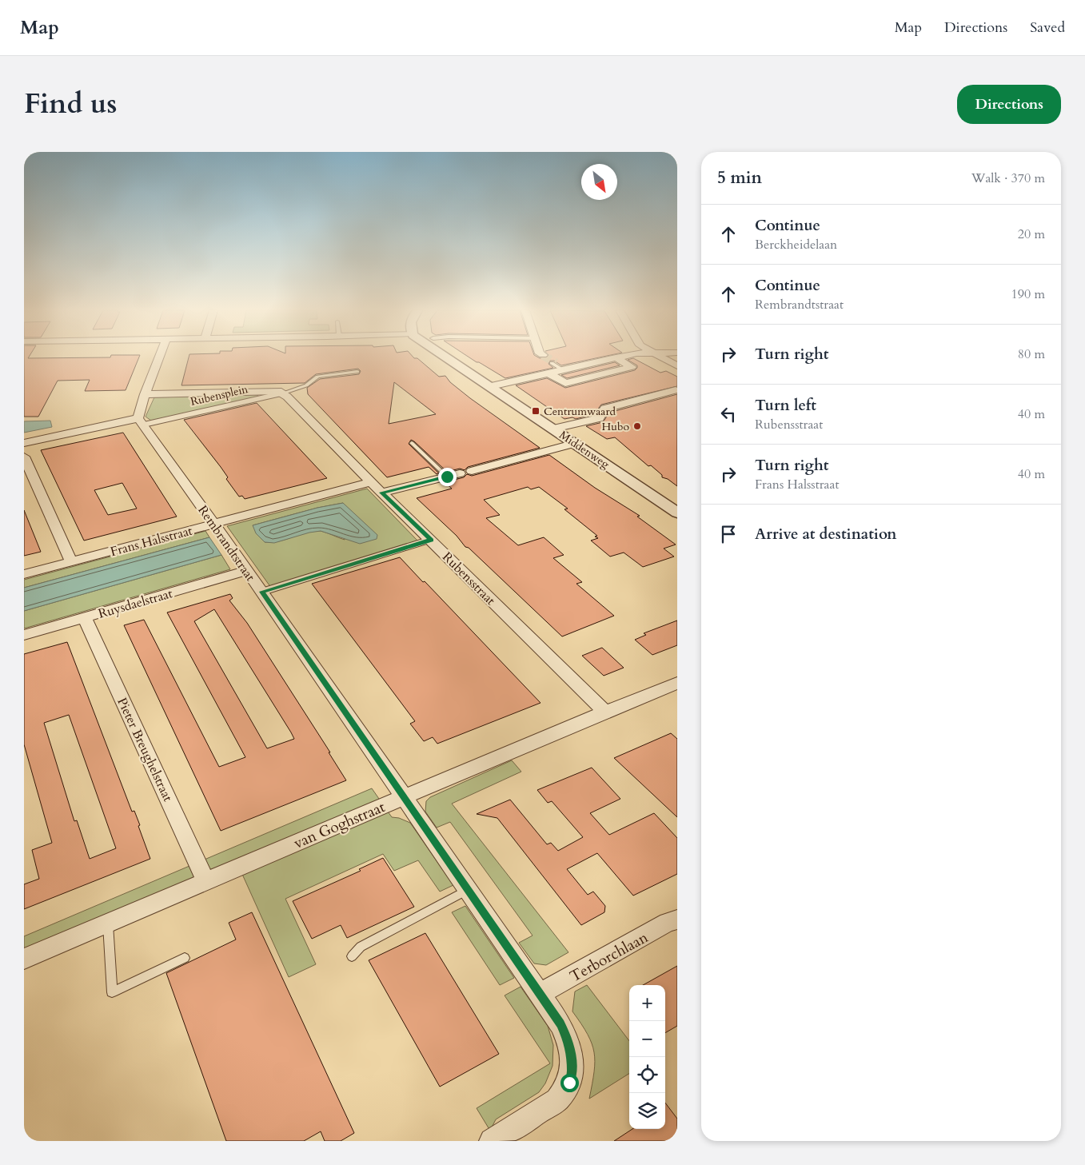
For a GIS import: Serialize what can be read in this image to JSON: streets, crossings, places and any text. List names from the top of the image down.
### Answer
{
  "streets": {
    "street": [
      "Rubensplein",
      "Middenweg",
      "Frans Halsstraat",
      "Rembrandtstraat",
      "Rubensstraat",
      "Ruysdaelstraat",
      "Pieter Breughelstraat",
      "van Goghstraat",
      "Terborchlaan"
    ]
  },
  "crossings": [
    ["Rubensplein", "Rembrandtstraat"],
    ["Rubensplein", "Rubensstraat"],
    ["Frans Halsstraat", "Rembrandtstraat"],
    ["Frans Halsstraat", "Rubensstraat"],
    ["Rembrandtstraat", "Ruysdaelstraat"],
    ["Rembrandtstraat", "van Goghstraat"],
    ["Rembrandtstraat", "Terborchlaan"],
    ["Rubensstraat", "van Goghstraat"],
    ["Ruysdaelstraat", "Pieter Breughelstraat"],
    ["Pieter Breughelstraat", "van Goghstraat"]
  ],
  "places": {
    "transit": ["Centrumwaard"],
    "other": ["Hubo"]
  },
  "north": "bottom right",
  "page": {
    "header": "Map",
    "nav": ["Map", "Directions", "Saved"],
    "title": "Find us",
    "buttons": "Directions",
    "heading": ["5 min", "Walk · 370 m"],
    "list": [
      ["Continue", "Berckheidelaan", "20 m"],
      ["Continue", "Rembrandtstraat", "190 m"],
      ["Turn right", "80 m"],
      ["Turn left", "Rubensstraat", "40 m"],
      ["Turn right", "Frans Halsstraat", "40 m"],
      "Arrive at destination"
    ],
    "map_buttons": ["+", "−"]
  }
}
